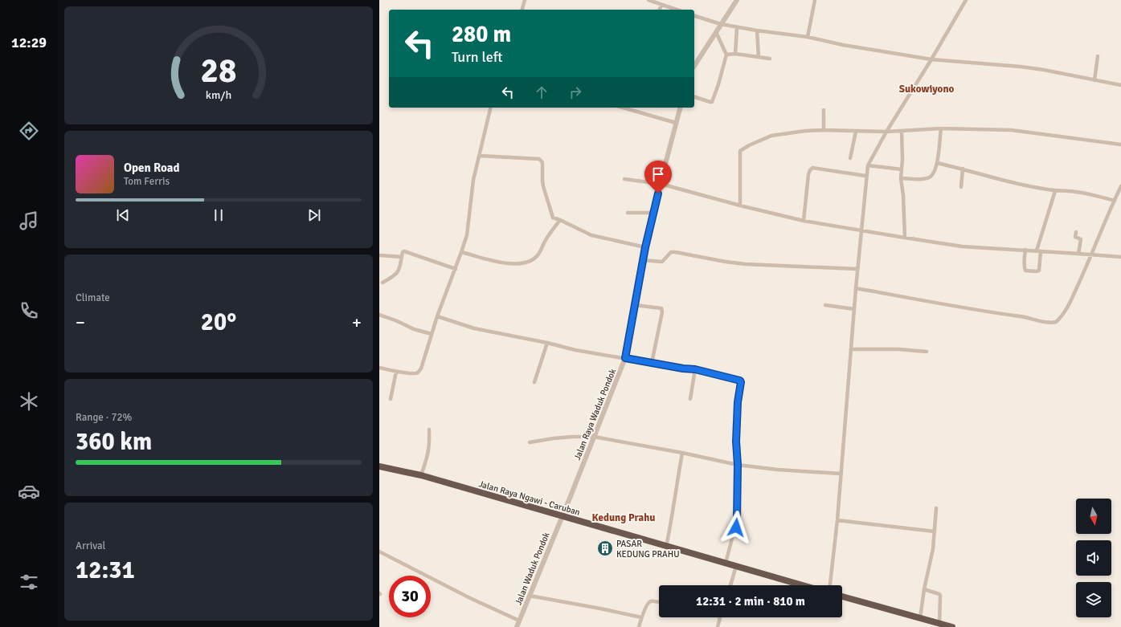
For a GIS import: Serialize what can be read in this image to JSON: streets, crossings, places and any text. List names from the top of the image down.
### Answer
{
  "streets": {
    "highway": ["Jalan Raya Ngawi - Caruban"],
    "street": ["Jalan Raya Waduk Pondok", "Jalan Waduk Pondok"]
  },
  "crossings": [
    ["Jalan Raya Waduk Pondok", "Jalan Raya Ngawi - Caruban"],
    ["Jalan Raya Waduk Pondok", "Jalan Waduk Pondok"],
    ["Jalan Raya Ngawi - Caruban", "Jalan Waduk Pondok"]
  ],
  "districts": ["Sukowiyono", "Kedung Prahu"],
  "places": {
    "building": ["PASAR KEDUNG PRAHU"]
  },
  "north": "bottom",
  "page": {
    "tabs": "12:29",
    "turn": ["280 m", "Turn left"],
    "song": ["Open Road", "Tom Ferris"],
    "tile": [
      "Climate",
      ["Range · 72%", "360 km"],
      ["Arrival", "12:31"]
    ],
    "heat": ["−", "20°", "+"],
    "limit": "30",
    "trip": "12:31 · 2 min · 810 m",
    "gauge": ["28", "km/h"]
  }
}
